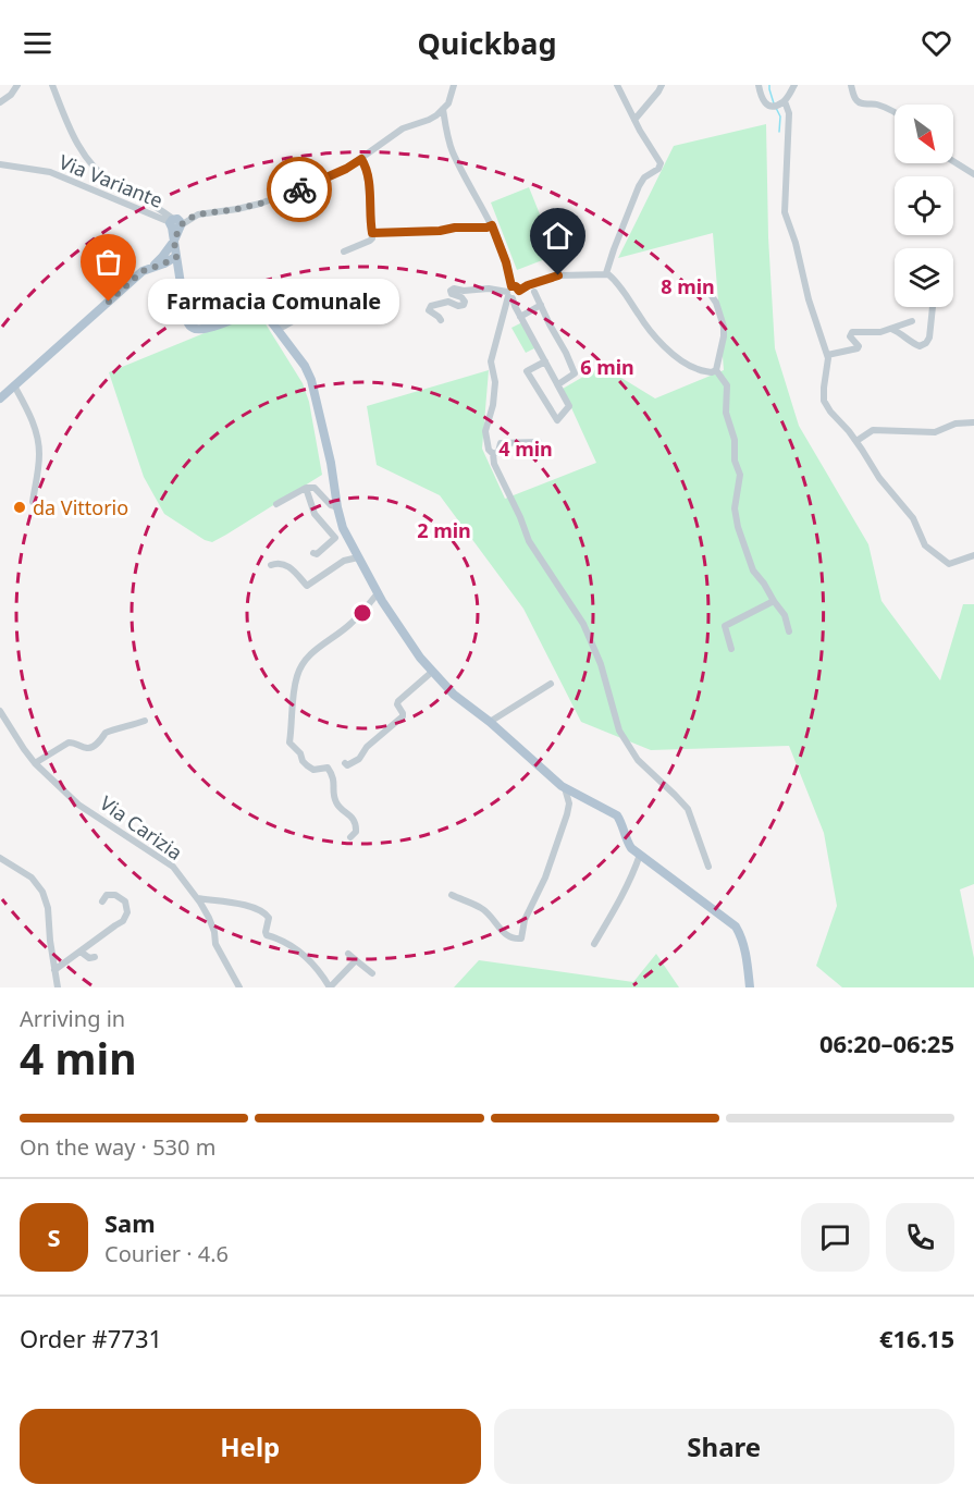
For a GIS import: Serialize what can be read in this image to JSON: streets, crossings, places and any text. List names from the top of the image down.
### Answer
{
  "streets": {
    "street": ["Via Variante", "Via Carizia"]
  },
  "places": ["Farmacia Comunale", "da Vittorio"],
  "north": "bottom right",
  "page": {
    "header": "Quickbag",
    "bubble": "Farmacia Comunale",
    "heading": ["4 min", "Arriving in", "06:20–06:25"],
    "panel": [
      "Sam",
      "Courier · 4.6",
      "Order #7731",
      "€16.15"
    ],
    "bar": "On the way · 530 m",
    "round": "S",
    "buttons": ["Help", "Share"]
  },
  "rings": [
    "8 min",
    "6 min",
    "4 min",
    "2 min"
  ]
}
